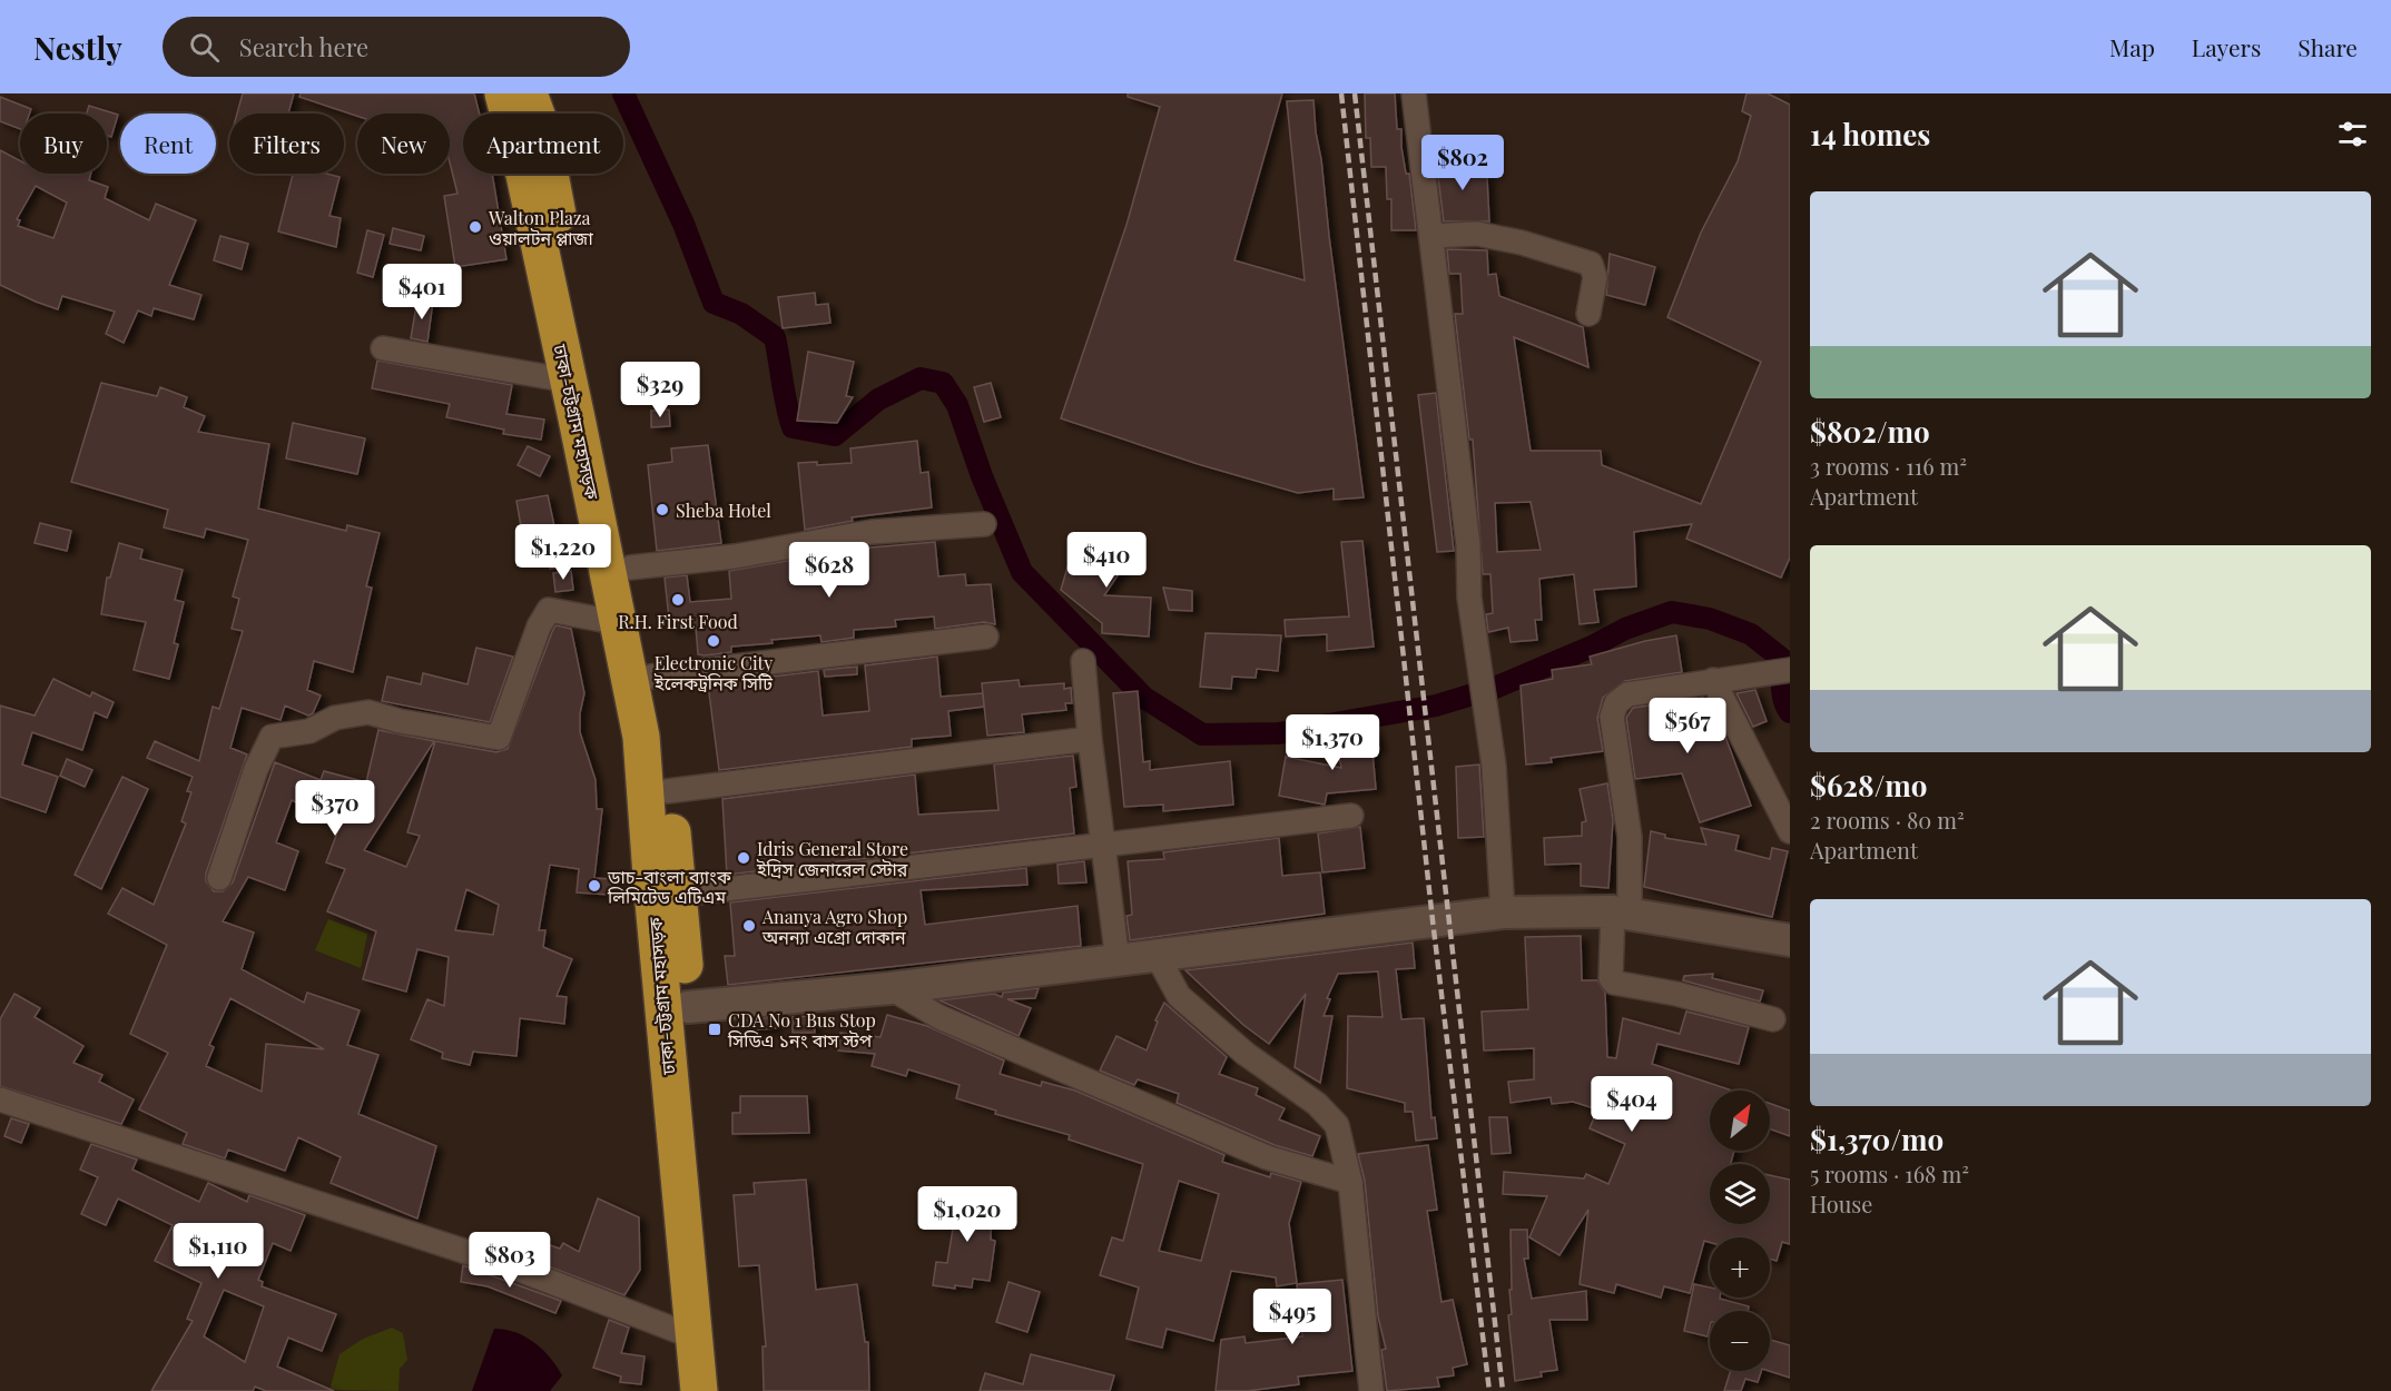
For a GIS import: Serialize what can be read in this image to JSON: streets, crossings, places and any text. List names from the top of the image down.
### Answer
{
  "streets": {
    "highway": ["ঢাকা-চট্টগ্রাম মহাসড়ক"]
  },
  "places": {
    "other": [
      "Walton Plaza ওয়ালটন প্লাজা",
      "Sheba Hotel",
      "R.H. First Food",
      "Electronic City ইলেকট্রনিক সিটি",
      "Idris General Store ইদ্রিস জেনারেল স্টোর",
      "ডাচ-বাংলা ব্যাংক লিমিটেড এটিএম",
      "Ananya Agro Shop অনন্যা এগ্রো দোকান"
    ],
    "transit": ["CDA No 1 Bus Stop সিডিএ ১নং বাস স্টপ"]
  },
  "north": "top right",
  "page": {
    "header": "Nestly",
    "search": "Search here",
    "nav": ["Map", "Layers", "Share"],
    "heading": "14 homes",
    "chip": [
      "Buy",
      "Rent",
      "Filters",
      "New",
      "Apartment"
    ],
    "price": [
      "$802",
      "$401",
      "$329",
      "$1,220",
      "$410",
      "$628",
      "$567",
      "$1,370",
      "$370",
      "$404",
      "$1,020",
      "$1,110",
      "$803",
      "$495"
    ],
    "list": [
      {
        "name": "$802/mo",
        "note": "3 rooms · 116 m² · Apartment"
      },
      {
        "name": "$628/mo",
        "note": "2 rooms · 80 m² · Apartment"
      },
      {
        "name": "$1,370/mo",
        "note": "5 rooms · 168 m² · House"
      }
    ],
    "map_buttons": ["+", "−"]
  }
}
